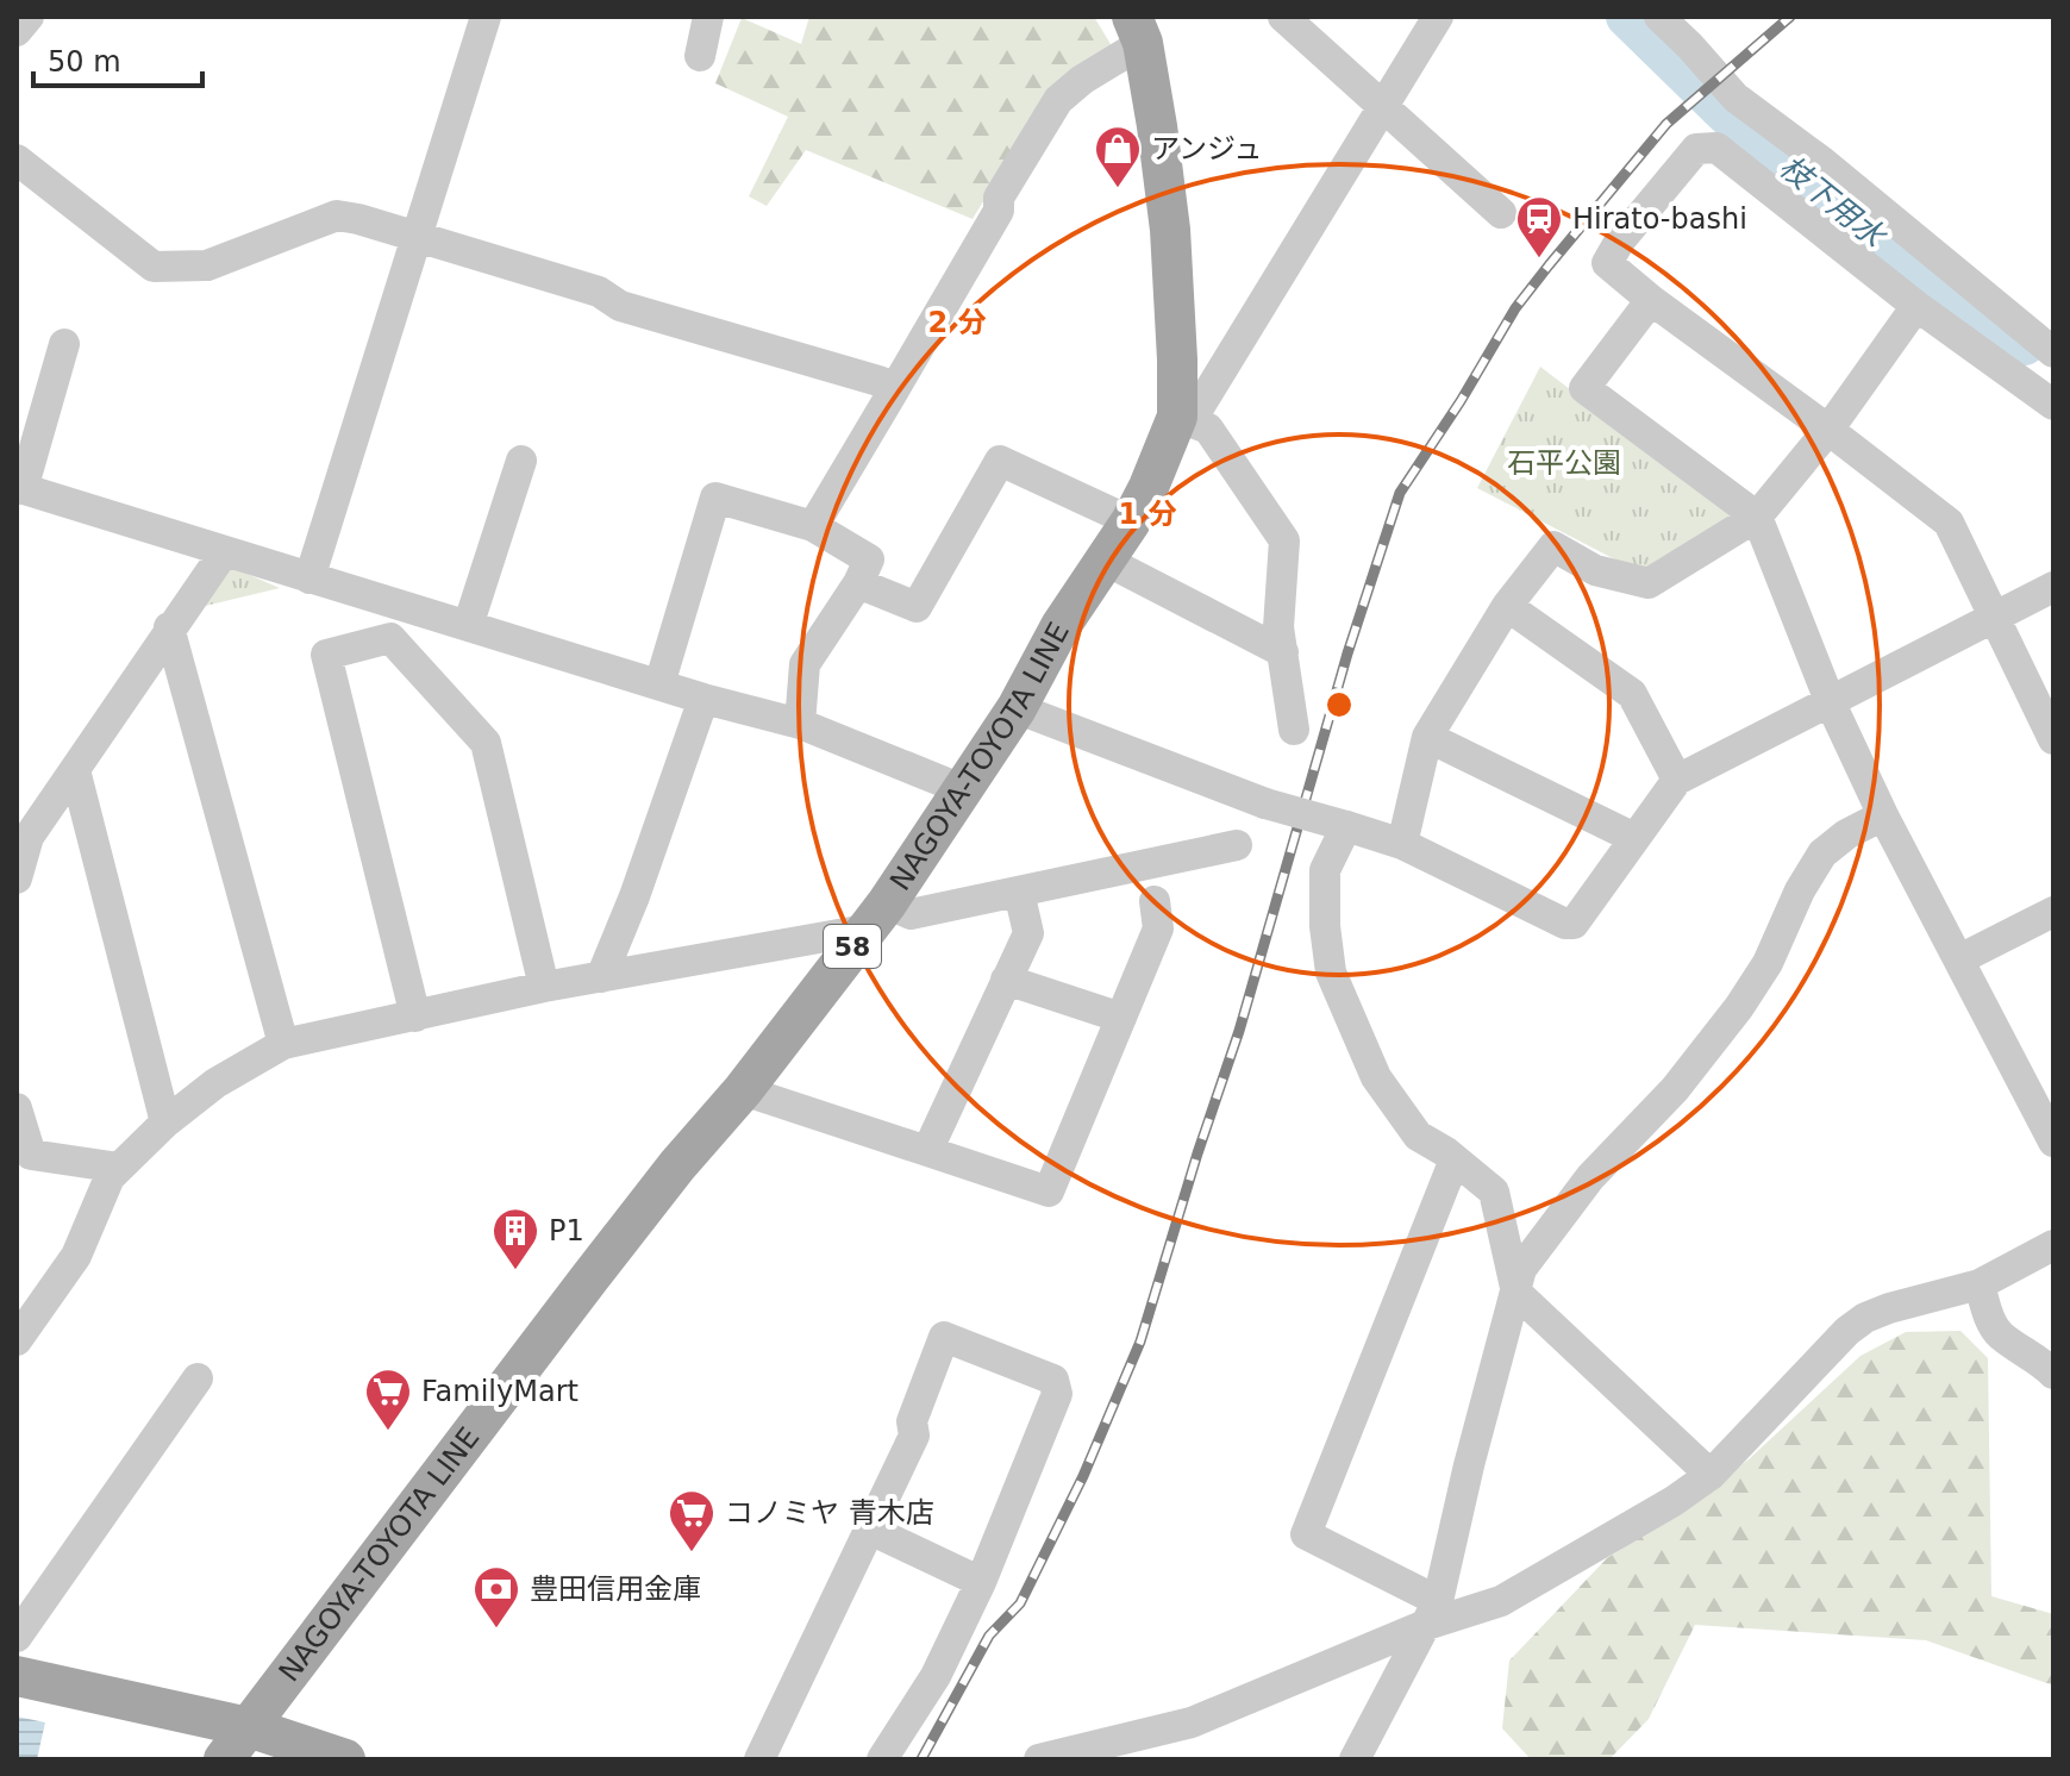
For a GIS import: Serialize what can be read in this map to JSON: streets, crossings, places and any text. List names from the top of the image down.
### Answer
{
  "streets": {
    "main road": ["NAGOYA-TOYOTA LINE", "58"]
  },
  "water": ["枝下用水"],
  "parks": ["石平公園"],
  "places": {
    "shop": ["アンジュ"],
    "station": ["Hirato-bashi"],
    "building": ["P1"],
    "supermarket": ["FamilyMart", "コノミヤ 青木店"],
    "bank": ["豊田信用金庫"]
  },
  "scale_bar": "50 m",
  "rings": ["2 分", "1 分"]
}
